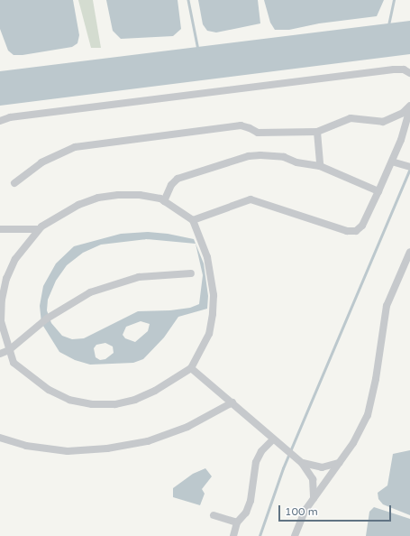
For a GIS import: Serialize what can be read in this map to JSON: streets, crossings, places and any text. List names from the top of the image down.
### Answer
{
  "scale_bar": "100 m"
}
